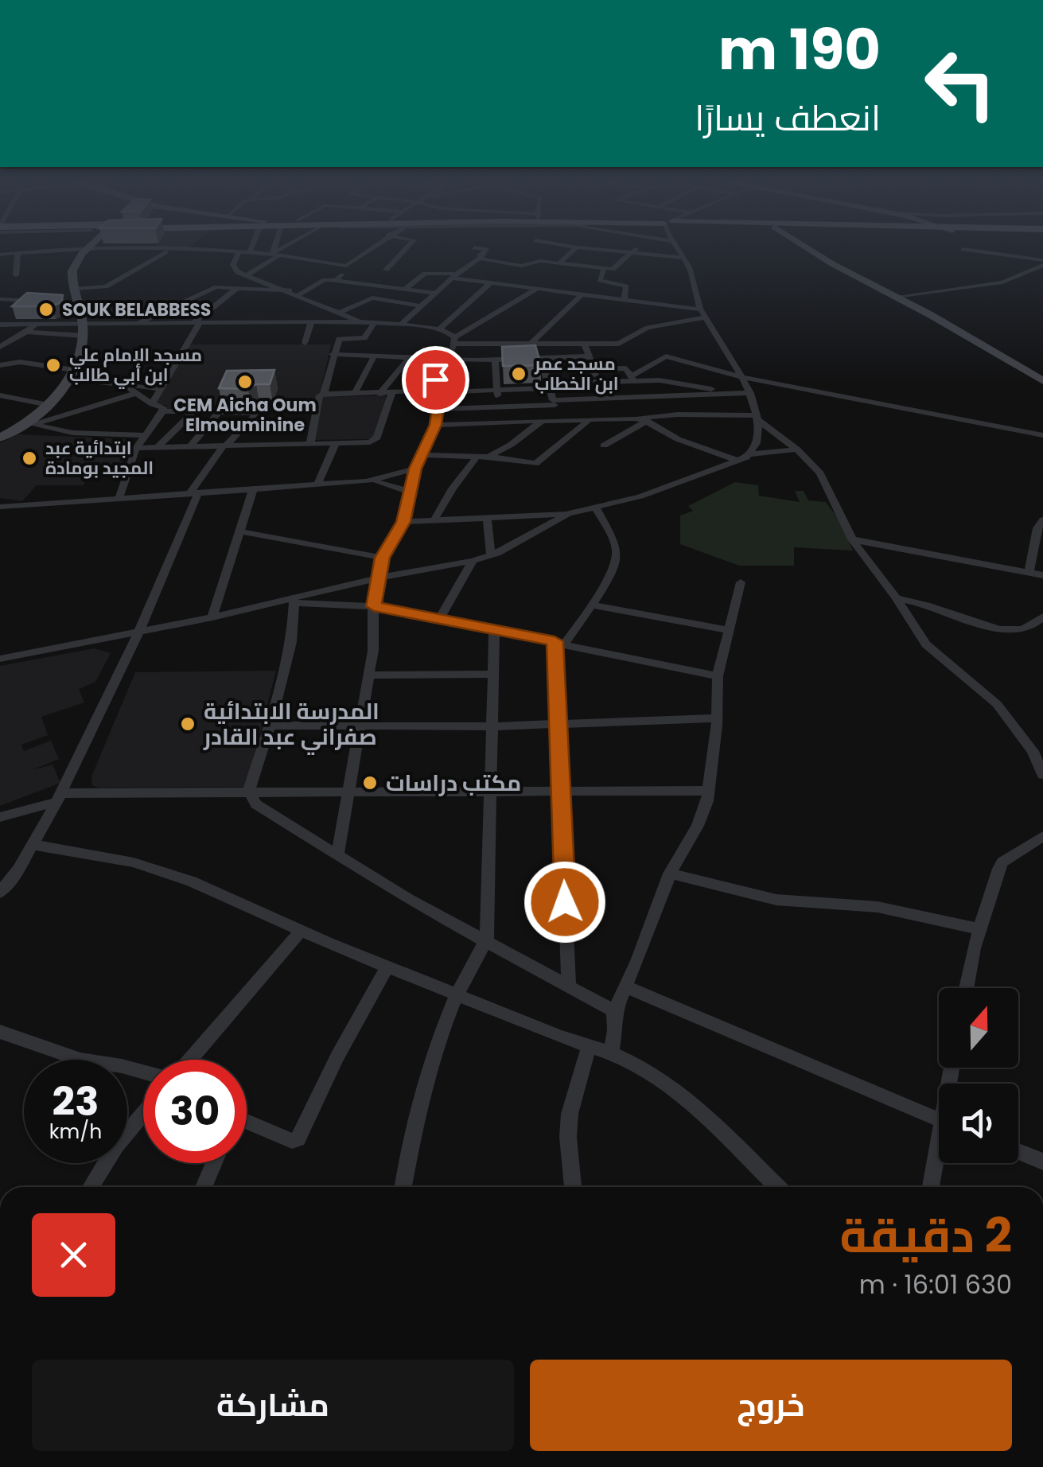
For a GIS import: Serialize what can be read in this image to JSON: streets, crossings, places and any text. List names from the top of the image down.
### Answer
{
  "places": [
    "SOUK BELABBESS",
    "مسجد الامام علي ابن أبي طالب",
    "مسجد عمر ابن الخطاب",
    "CEM Aicha Oum Elmouminine",
    "ابتدائية عبد المجيد بومادة",
    "المدرسة الابتدائية صفراني عبد القادر",
    "مكتب دراسات"
  ],
  "north": "top",
  "page": {
    "turn": ["190 m", "انعطف يسارًا"],
    "speed": "23 km/h",
    "limit": "30",
    "heading": ["2 دقيقة", "630 m · 16:01"],
    "buttons": ["خروج", "مشاركة"]
  }
}
